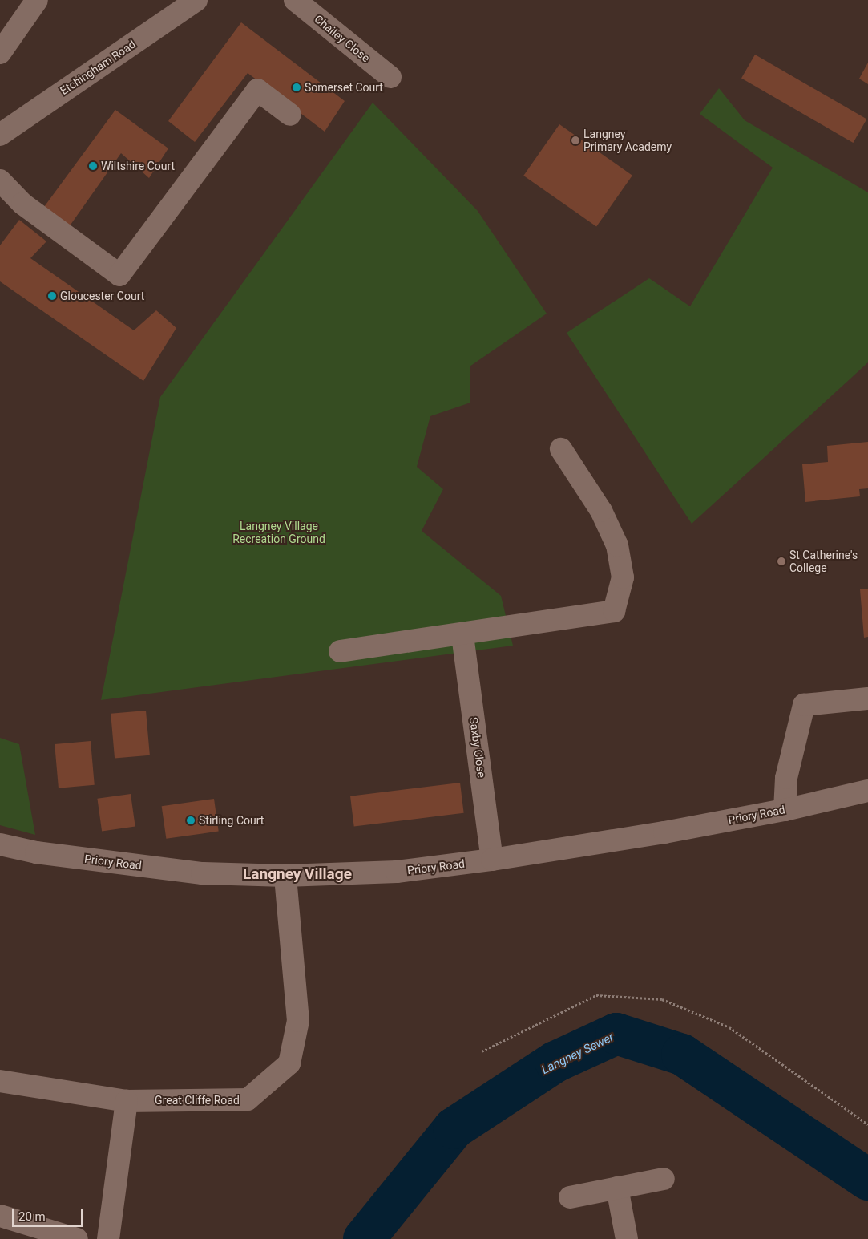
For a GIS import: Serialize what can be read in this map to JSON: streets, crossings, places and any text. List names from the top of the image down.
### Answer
{
  "streets": {
    "street": [
      "Chailey Close",
      "Etchingham Road",
      "Saxby Close",
      "Priory Road",
      "Great Cliffe Road"
    ]
  },
  "crossings": [
    ["Saxby Close", "Priory Road"],
    ["Priory Road", "Great Cliffe Road"]
  ],
  "districts": ["Langney Village"],
  "water": ["Langney Sewer"],
  "parks": ["Langney Village Recreation Ground"],
  "places": [
    "Somerset Court",
    "Langney Primary Academy",
    "Wiltshire Court",
    "Gloucester Court",
    "St Catherine's College",
    "Stirling Court"
  ],
  "scale_bar": "20 m"
}
